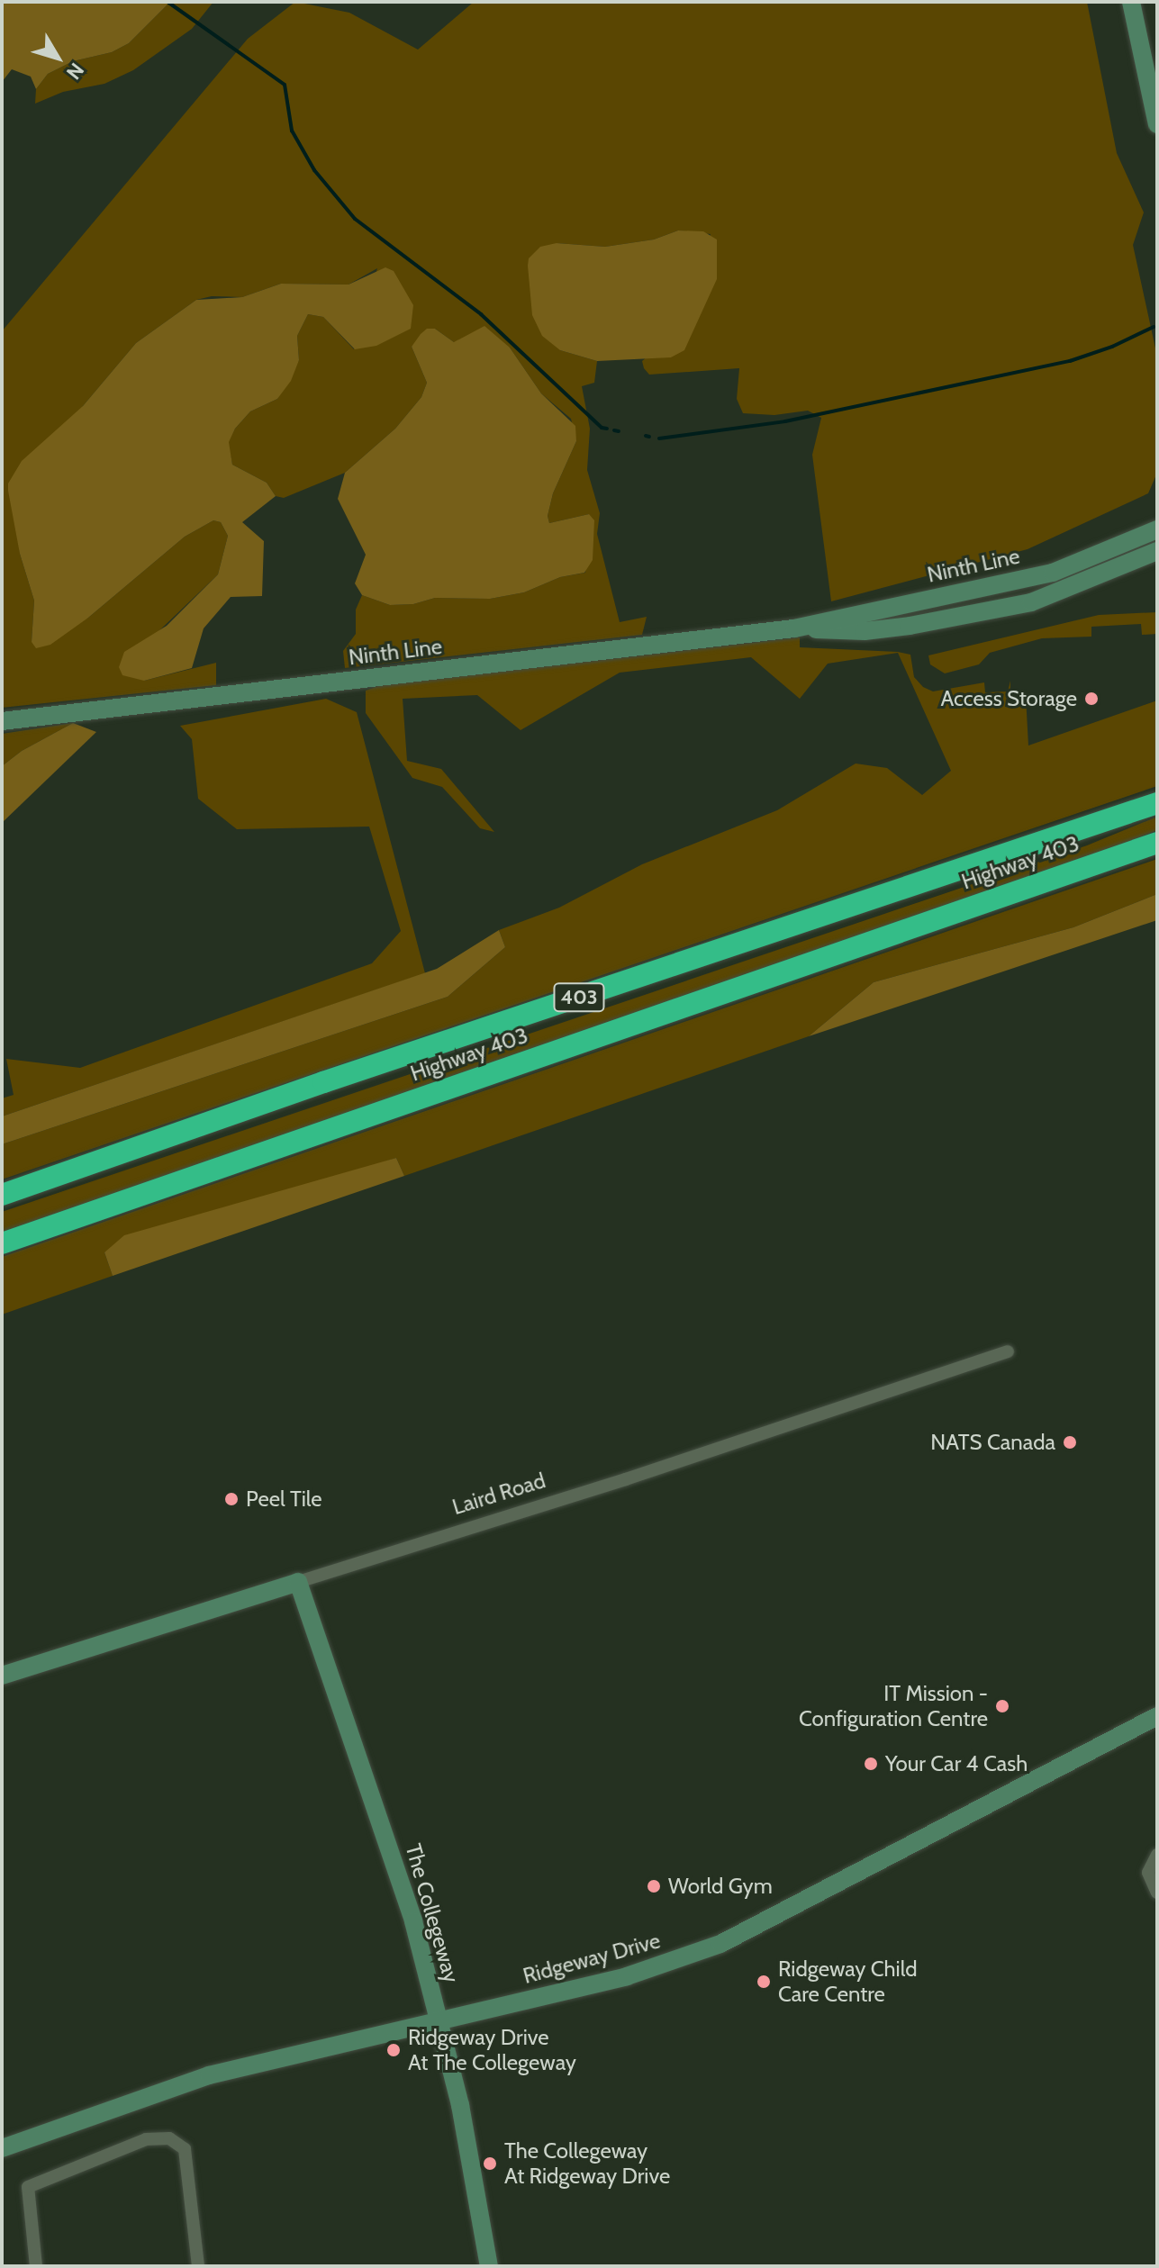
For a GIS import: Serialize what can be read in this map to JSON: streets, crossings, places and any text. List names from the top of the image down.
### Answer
{
  "streets": {
    "highway": ["Highway 403", "403"],
    "street": [
      "Ninth Line",
      "Laird Road",
      "The Collegeway",
      "Ridgeway Drive"
    ]
  },
  "crossings": [
    ["Laird Road", "The Collegeway"],
    ["The Collegeway", "Ridgeway Drive"]
  ],
  "places": [
    "Access Storage",
    "NATS Canada",
    "Peel Tile",
    "IT Mission - Configuration Centre",
    "Your Car 4 Cash",
    "World Gym",
    "Ridgeway Child Care Centre",
    "Ridgeway Drive At The Collegeway",
    "The Collegeway At Ridgeway Drive"
  ],
  "north": "bottom right"
}
